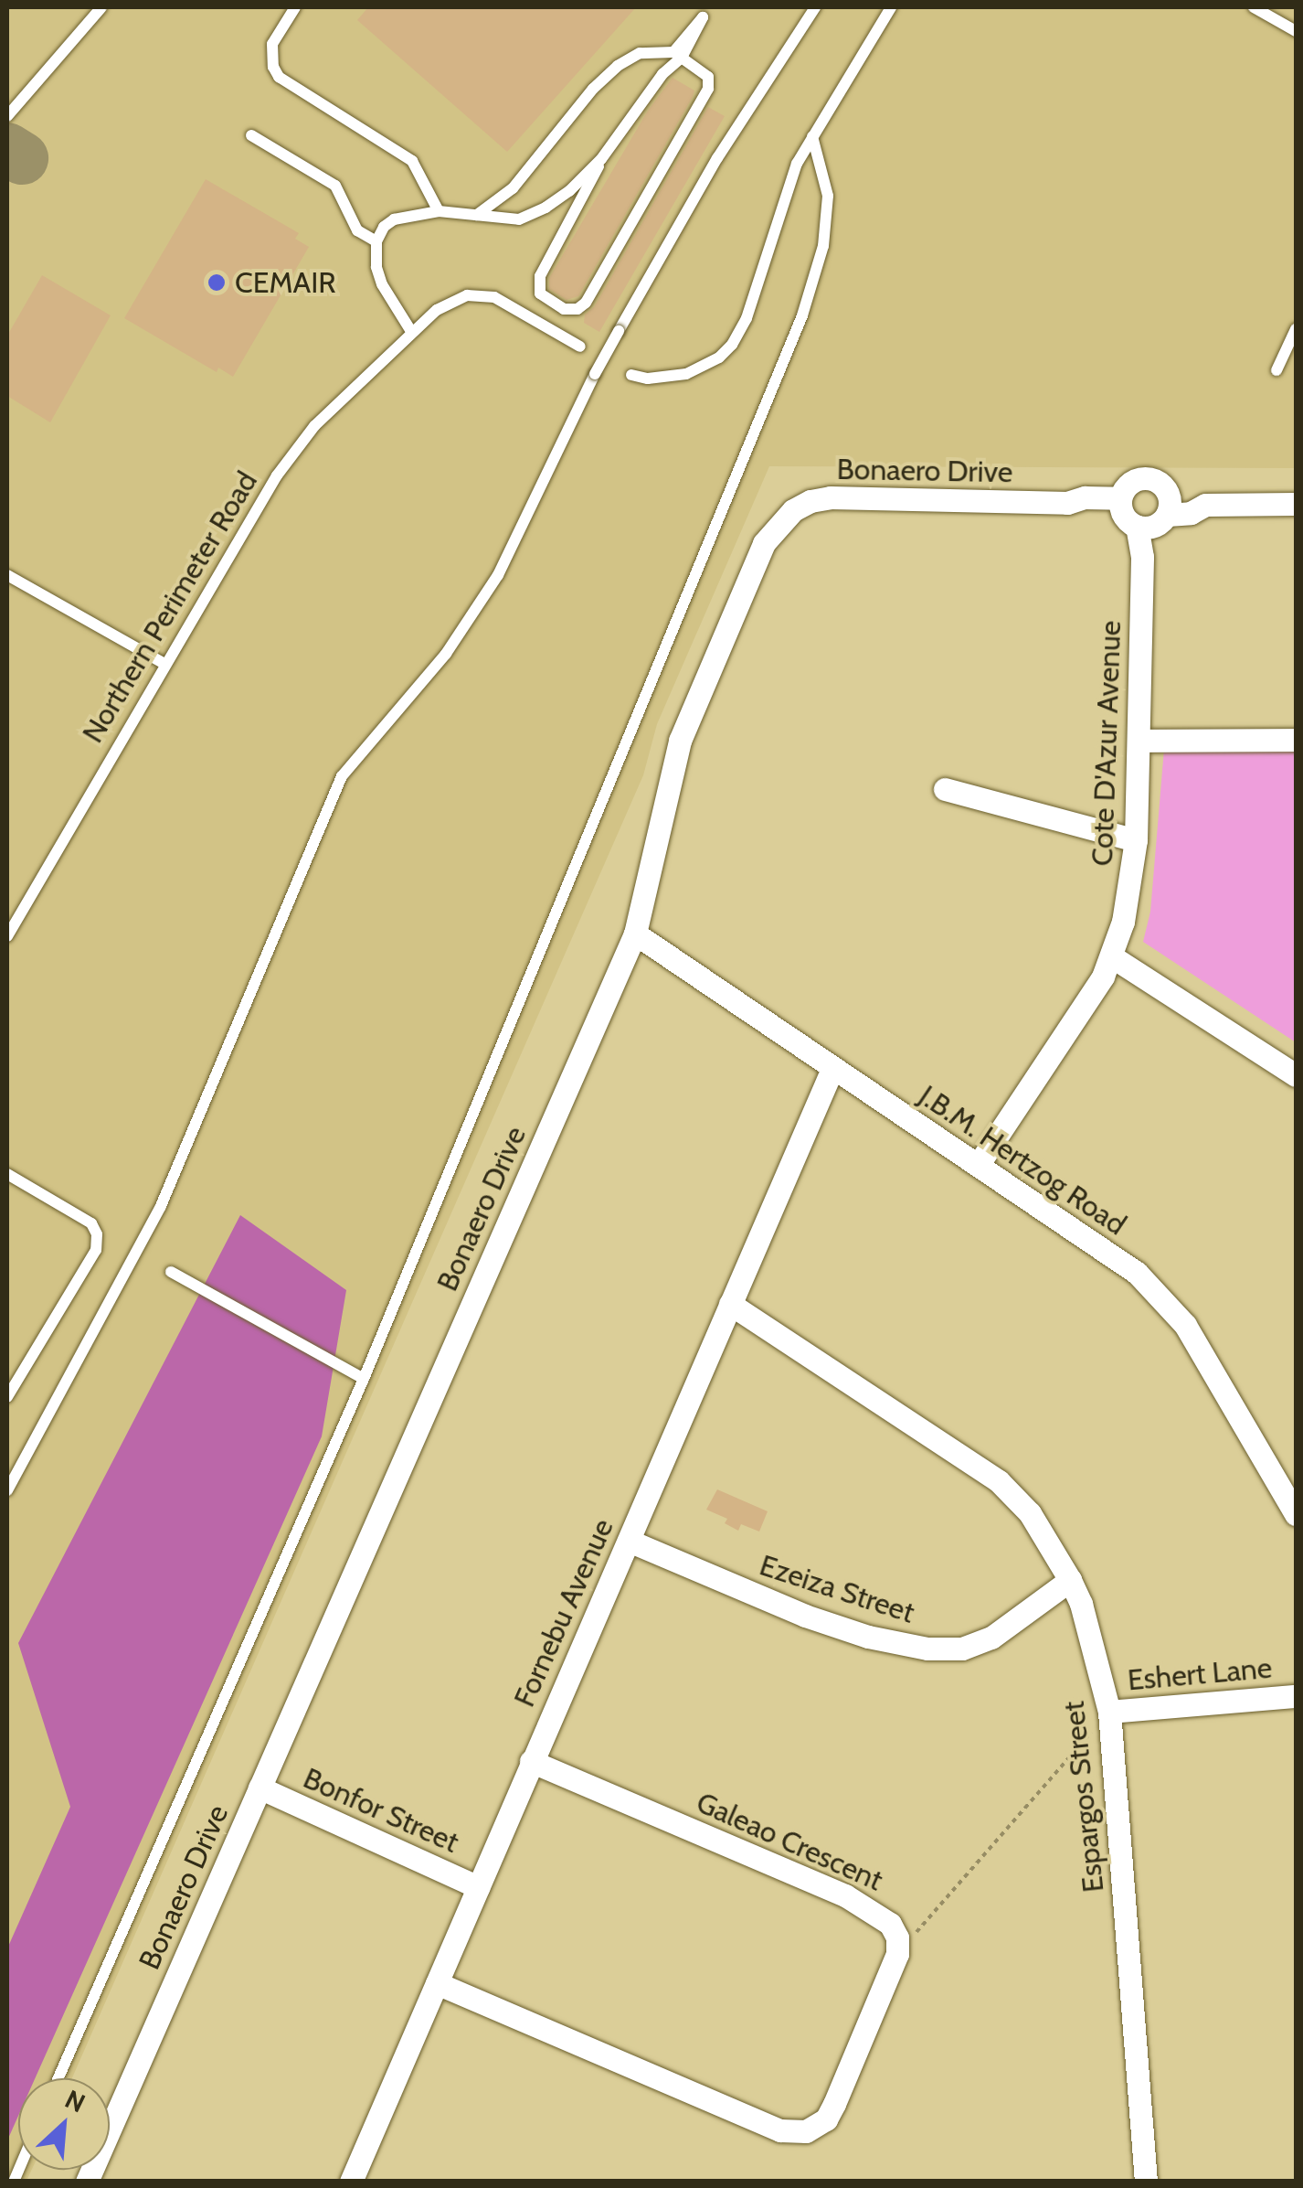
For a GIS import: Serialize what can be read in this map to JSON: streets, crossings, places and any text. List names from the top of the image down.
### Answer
{
  "streets": {
    "street": [
      "Bonaero Drive",
      "Cote D'Azur Avenue",
      "J.B.M. Hertzog Road",
      "Ezeiza Street",
      "Fornebu Avenue",
      "Eshert Lane",
      "Espargos Street",
      "Bonfor Street",
      "Galeao Crescent"
    ],
    "lane": ["Northern Perimeter Road"]
  },
  "crossings": [
    ["Bonaero Drive", "Cote D'Azur Avenue"],
    ["Bonaero Drive", "J.B.M. Hertzog Road"],
    ["Bonaero Drive", "Bonfor Street"],
    ["Cote D'Azur Avenue", "J.B.M. Hertzog Road"],
    ["J.B.M. Hertzog Road", "Fornebu Avenue"],
    ["Ezeiza Street", "Fornebu Avenue"],
    ["Ezeiza Street", "Espargos Street"],
    ["Fornebu Avenue", "Espargos Street"],
    ["Fornebu Avenue", "Bonfor Street"],
    ["Fornebu Avenue", "Galeao Crescent"],
    ["Eshert Lane", "Espargos Street"]
  ],
  "places": ["CEMAIR"],
  "north": "top right"
}
